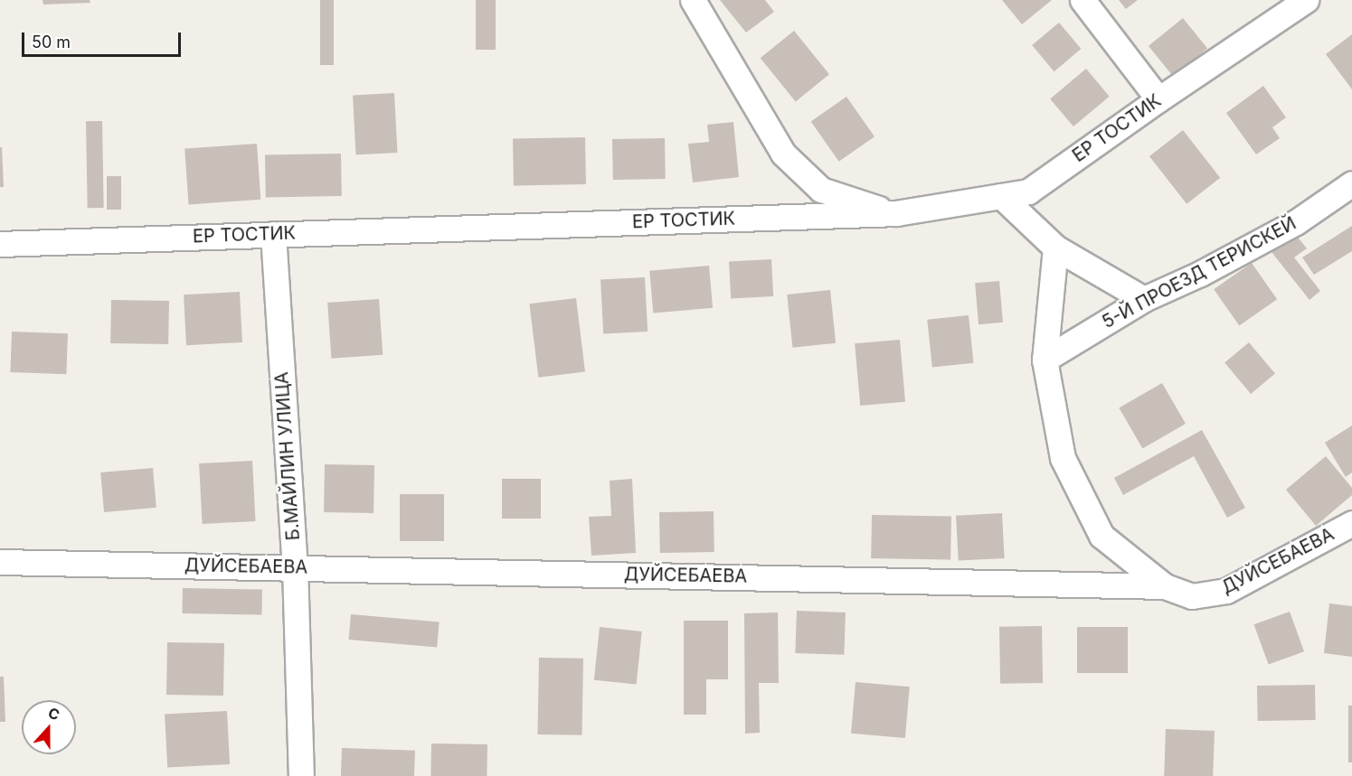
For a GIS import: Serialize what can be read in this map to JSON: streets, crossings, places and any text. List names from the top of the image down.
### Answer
{
  "streets": {
    "street": [
      "ЕР ТОСТИК",
      "5-Й ПРОЕЗД ТЕРИСКЕЙ",
      "Б.МАЙЛИН УЛИЦА",
      "ДУЙСЕБАЕВА"
    ]
  },
  "crossings": [
    ["ЕР ТОСТИК", "Б.МАЙЛИН УЛИЦА"],
    ["Б.МАЙЛИН УЛИЦА", "ДУЙСЕБАЕВА"]
  ],
  "scale_bar": "50 m",
  "north": "top"
}
